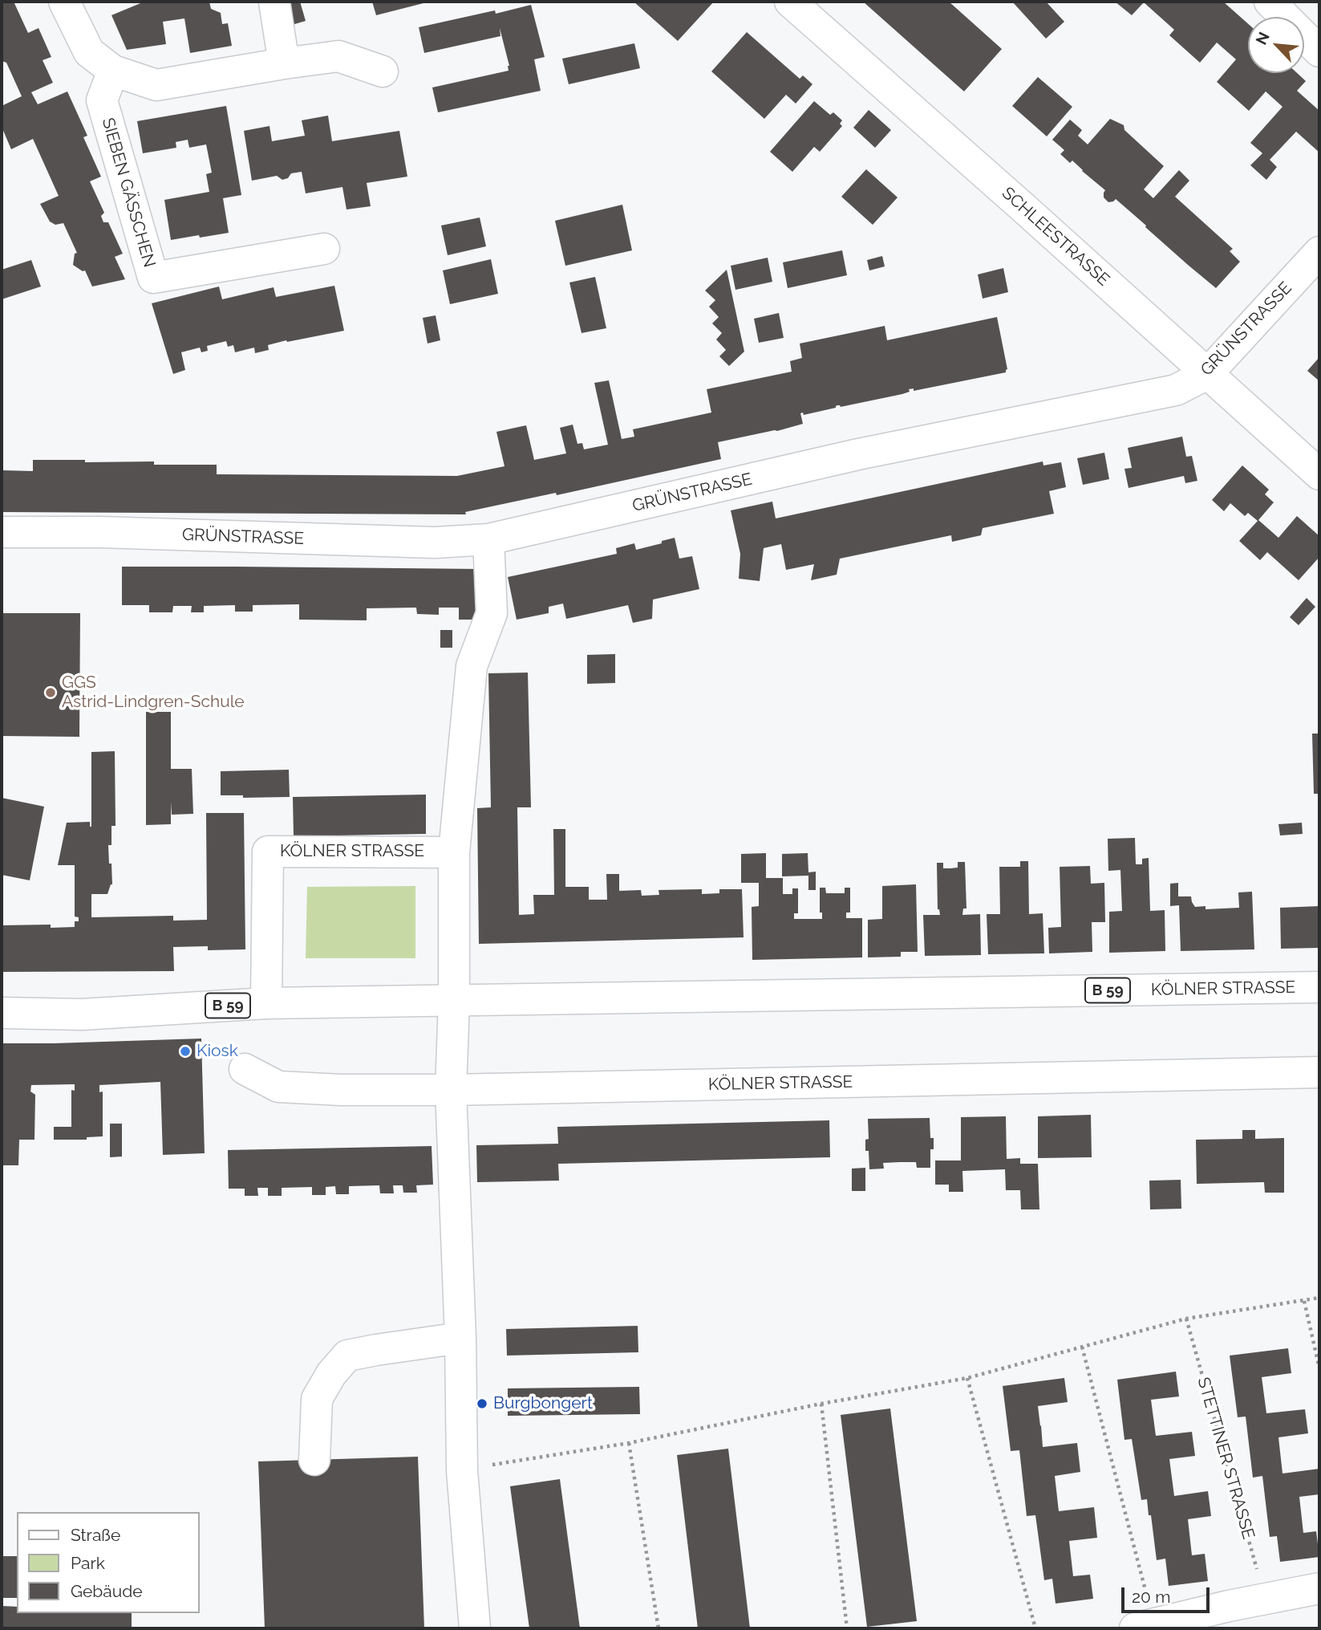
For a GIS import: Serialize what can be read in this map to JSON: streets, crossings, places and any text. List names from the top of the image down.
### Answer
{
  "streets": {
    "street": [
      "SIEBEN GÄSSCHEN",
      "SCHLEESTRASSE",
      "GRÜNSTRASSE",
      "KÖLNER STRASSE",
      "B 59"
    ],
    "path": ["STETTINER STRASSE"]
  },
  "crossings": [
    ["SCHLEESTRASSE", "GRÜNSTRASSE"]
  ],
  "places": ["GGS Astrid-Lindgren-Schule", "Kiosk", "Burgbongert"],
  "legend": ["Straße", "Park", "Gebäude"],
  "scale_bar": "20 m",
  "north": "top left"
}
